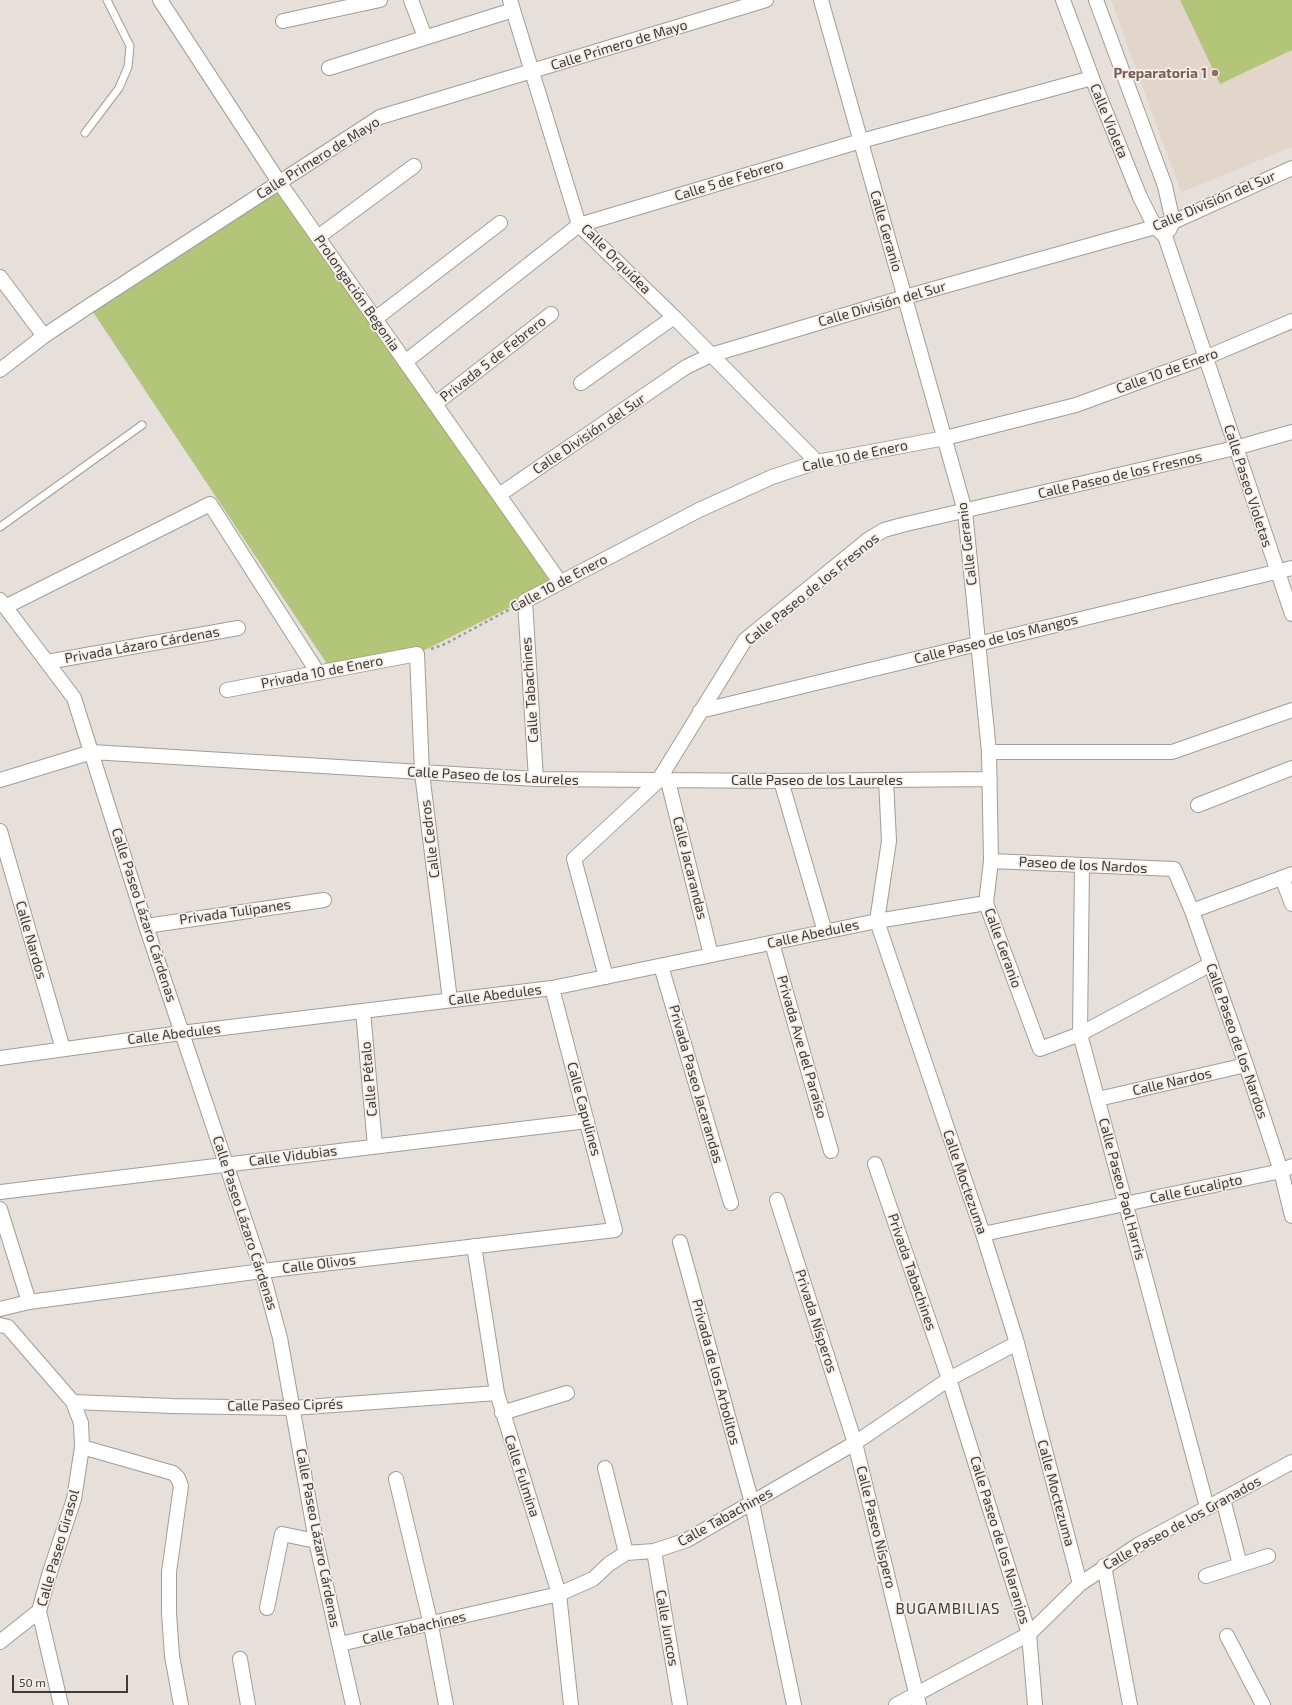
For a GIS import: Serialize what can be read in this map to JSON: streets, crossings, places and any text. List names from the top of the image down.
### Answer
{
  "streets": {
    "street": [
      "Calle Primero de Mayo",
      "Calle Violeta",
      "Calle 5 de Febrero",
      "Calle División del Sur",
      "Calle Geranio",
      "Calle Orquídea",
      "Prolongación Begonia",
      "Privada 5 de Febrero",
      "Calle 10 de Enero",
      "Calle Paseo de los Fresnos",
      "Calle Paseo Violetas",
      "Calle Paseo de los Mangos",
      "Privada Lázaro Cárdenas",
      "Privada 10 de Enero",
      "Calle Tabachines",
      "Calle Paseo de los Laureles",
      "Calle Cedros",
      "Paseo de los Nardos",
      "Calle Jacarandas",
      "Privada Tulipanes",
      "Calle Paseo Lázaro Cárdenas",
      "Calle Abedules",
      "Calle Nardos",
      "Calle Paseo de los Nardos",
      "Privada Ave del Paraíso",
      "Calle Pétalo",
      "Privada Paseo Jacarandas",
      "Calle Capulines",
      "Calle Vidubias",
      "Calle Moctezuma",
      "Calle Paseo Paol Harris",
      "Calle Eucalipto",
      "Calle Olivos",
      "Privada Tabachines",
      "Privada Nísperos",
      "Privada de los Arbolitos",
      "Calle Paseo Ciprés",
      "Calle Fulmina",
      "Calle Paseo de los Granados",
      "Calle Paseo Níspero",
      "Calle Paseo de los Naranjos",
      "Calle Paseo Girasol",
      "Calle Juncos"
    ]
  },
  "crossings": [
    ["Calle Primero de Mayo", "Calle Orquídea"],
    ["Calle Primero de Mayo", "Prolongación Begonia"],
    ["Calle Violeta", "Calle 5 de Febrero"],
    ["Calle Violeta", "Calle División del Sur"],
    ["Calle Violeta", "Calle 10 de Enero"],
    ["Calle Violeta", "Calle Paseo Violetas"],
    ["Calle 5 de Febrero", "Calle Geranio"],
    ["Calle 5 de Febrero", "Calle Orquídea"],
    ["Calle 5 de Febrero", "Prolongación Begonia"],
    ["Calle División del Sur", "Calle Geranio"],
    ["Calle División del Sur", "Calle Orquídea"],
    ["Calle División del Sur", "Prolongación Begonia"],
    ["Calle Geranio", "Calle 10 de Enero"],
    ["Calle Geranio", "Calle Paseo de los Fresnos"],
    ["Calle Geranio", "Calle Paseo de los Mangos"],
    ["Calle Geranio", "Calle Paseo de los Laureles"],
    ["Calle Geranio", "Paseo de los Nardos"],
    ["Calle Geranio", "Calle Abedules"],
    ["Calle Geranio", "Calle Paseo Paol Harris"],
    ["Calle Orquídea", "Calle 10 de Enero"],
    ["Prolongación Begonia", "Privada 5 de Febrero"],
    ["Prolongación Begonia", "Calle 10 de Enero"],
    ["Calle 10 de Enero", "Calle Paseo Violetas"],
    ["Calle 10 de Enero", "Privada 10 de Enero"],
    ["Calle 10 de Enero", "Calle Tabachines"],
    ["Calle 10 de Enero", "Calle Cedros"],
    ["Calle Paseo de los Fresnos", "Calle Paseo Violetas"],
    ["Calle Paseo de los Fresnos", "Calle Paseo de los Mangos"],
    ["Calle Paseo de los Fresnos", "Calle Paseo de los Laureles"],
    ["Calle Paseo de los Fresnos", "Calle Jacarandas"],
    ["Calle Paseo Violetas", "Calle Paseo de los Mangos"],
    ["Privada Lázaro Cárdenas", "Calle Paseo Lázaro Cárdenas"],
    ["Privada 10 de Enero", "Calle Cedros"],
    ["Calle Tabachines", "Calle Paseo de los Laureles"],
    ["Calle Tabachines", "Calle Paseo Lázaro Cárdenas"],
    ["Calle Tabachines", "Calle Moctezuma"],
    ["Calle Tabachines", "Privada Tabachines"],
    ["Calle Tabachines", "Privada Nísperos"],
    ["Calle Tabachines", "Privada de los Arbolitos"],
    ["Calle Tabachines", "Calle Fulmina"],
    ["Calle Tabachines", "Calle Paseo Níspero"],
    ["Calle Tabachines", "Calle Paseo de los Naranjos"],
    ["Calle Tabachines", "Calle Juncos"],
    ["Calle Paseo de los Laureles", "Calle Cedros"],
    ["Calle Paseo de los Laureles", "Calle Jacarandas"],
    ["Calle Paseo de los Laureles", "Calle Paseo Lázaro Cárdenas"],
    ["Calle Paseo de los Laureles", "Calle Moctezuma"],
    ["Calle Cedros", "Calle Abedules"],
    ["Paseo de los Nardos", "Calle Paseo de los Nardos"],
    ["Paseo de los Nardos", "Calle Paseo Paol Harris"],
    ["Calle Jacarandas", "Calle Abedules"],
    ["Privada Tulipanes", "Calle Paseo Lázaro Cárdenas"],
    ["Calle Paseo Lázaro Cárdenas", "Calle Abedules"],
    ["Calle Paseo Lázaro Cárdenas", "Calle Vidubias"],
    ["Calle Paseo Lázaro Cárdenas", "Calle Olivos"],
    ["Calle Paseo Lázaro Cárdenas", "Calle Paseo Ciprés"],
    ["Calle Abedules", "Calle Nardos"],
    ["Calle Abedules", "Privada Ave del Paraíso"],
    ["Calle Abedules", "Calle Pétalo"],
    ["Calle Abedules", "Privada Paseo Jacarandas"],
    ["Calle Abedules", "Calle Capulines"],
    ["Calle Abedules", "Calle Moctezuma"],
    ["Calle Nardos", "Calle Paseo de los Nardos"],
    ["Calle Nardos", "Calle Paseo Paol Harris"],
    ["Calle Paseo de los Nardos", "Calle Eucalipto"],
    ["Calle Pétalo", "Calle Vidubias"],
    ["Calle Capulines", "Calle Vidubias"],
    ["Calle Capulines", "Calle Olivos"],
    ["Calle Moctezuma", "Calle Eucalipto"],
    ["Calle Moctezuma", "Calle Paseo de los Granados"],
    ["Calle Paseo Paol Harris", "Calle Eucalipto"],
    ["Calle Paseo Paol Harris", "Calle Paseo de los Granados"],
    ["Calle Olivos", "Calle Fulmina"],
    ["Privada Tabachines", "Calle Paseo de los Naranjos"],
    ["Privada Nísperos", "Calle Paseo Níspero"],
    ["Calle Paseo Ciprés", "Calle Fulmina"],
    ["Calle Paseo Ciprés", "Calle Paseo Girasol"],
    ["Calle Paseo de los Granados", "Calle Paseo Níspero"],
    ["Calle Paseo de los Granados", "Calle Paseo de los Naranjos"]
  ],
  "districts": ["BUGAMBILIAS"],
  "places": ["Preparatoria 1"],
  "scale_bar": "50 m"
}
